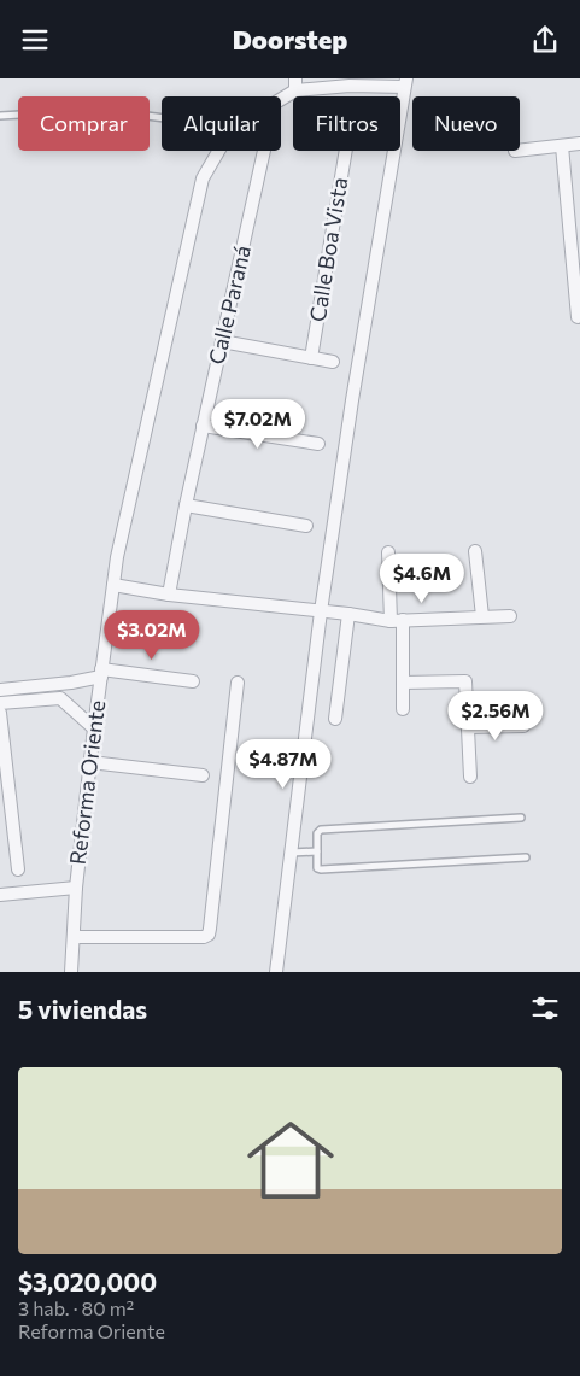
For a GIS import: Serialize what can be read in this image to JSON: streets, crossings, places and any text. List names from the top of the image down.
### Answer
{
  "streets": {
    "street": ["Calle Boa Vista", "Calle Paraná", "Reforma Oriente"]
  },
  "page": {
    "header": "Doorstep",
    "chip": [
      "Comprar",
      "Alquilar",
      "Filtros",
      "Nuevo"
    ],
    "price": [
      "$7.02M",
      "$4.6M",
      "$3.02M",
      "$2.56M",
      "$4.87M"
    ],
    "heading": "5 viviendas",
    "list": [
      {
        "name": "$3,020,000",
        "note": "3 hab. · 80 m² · Reforma Oriente"
      }
    ]
  }
}
